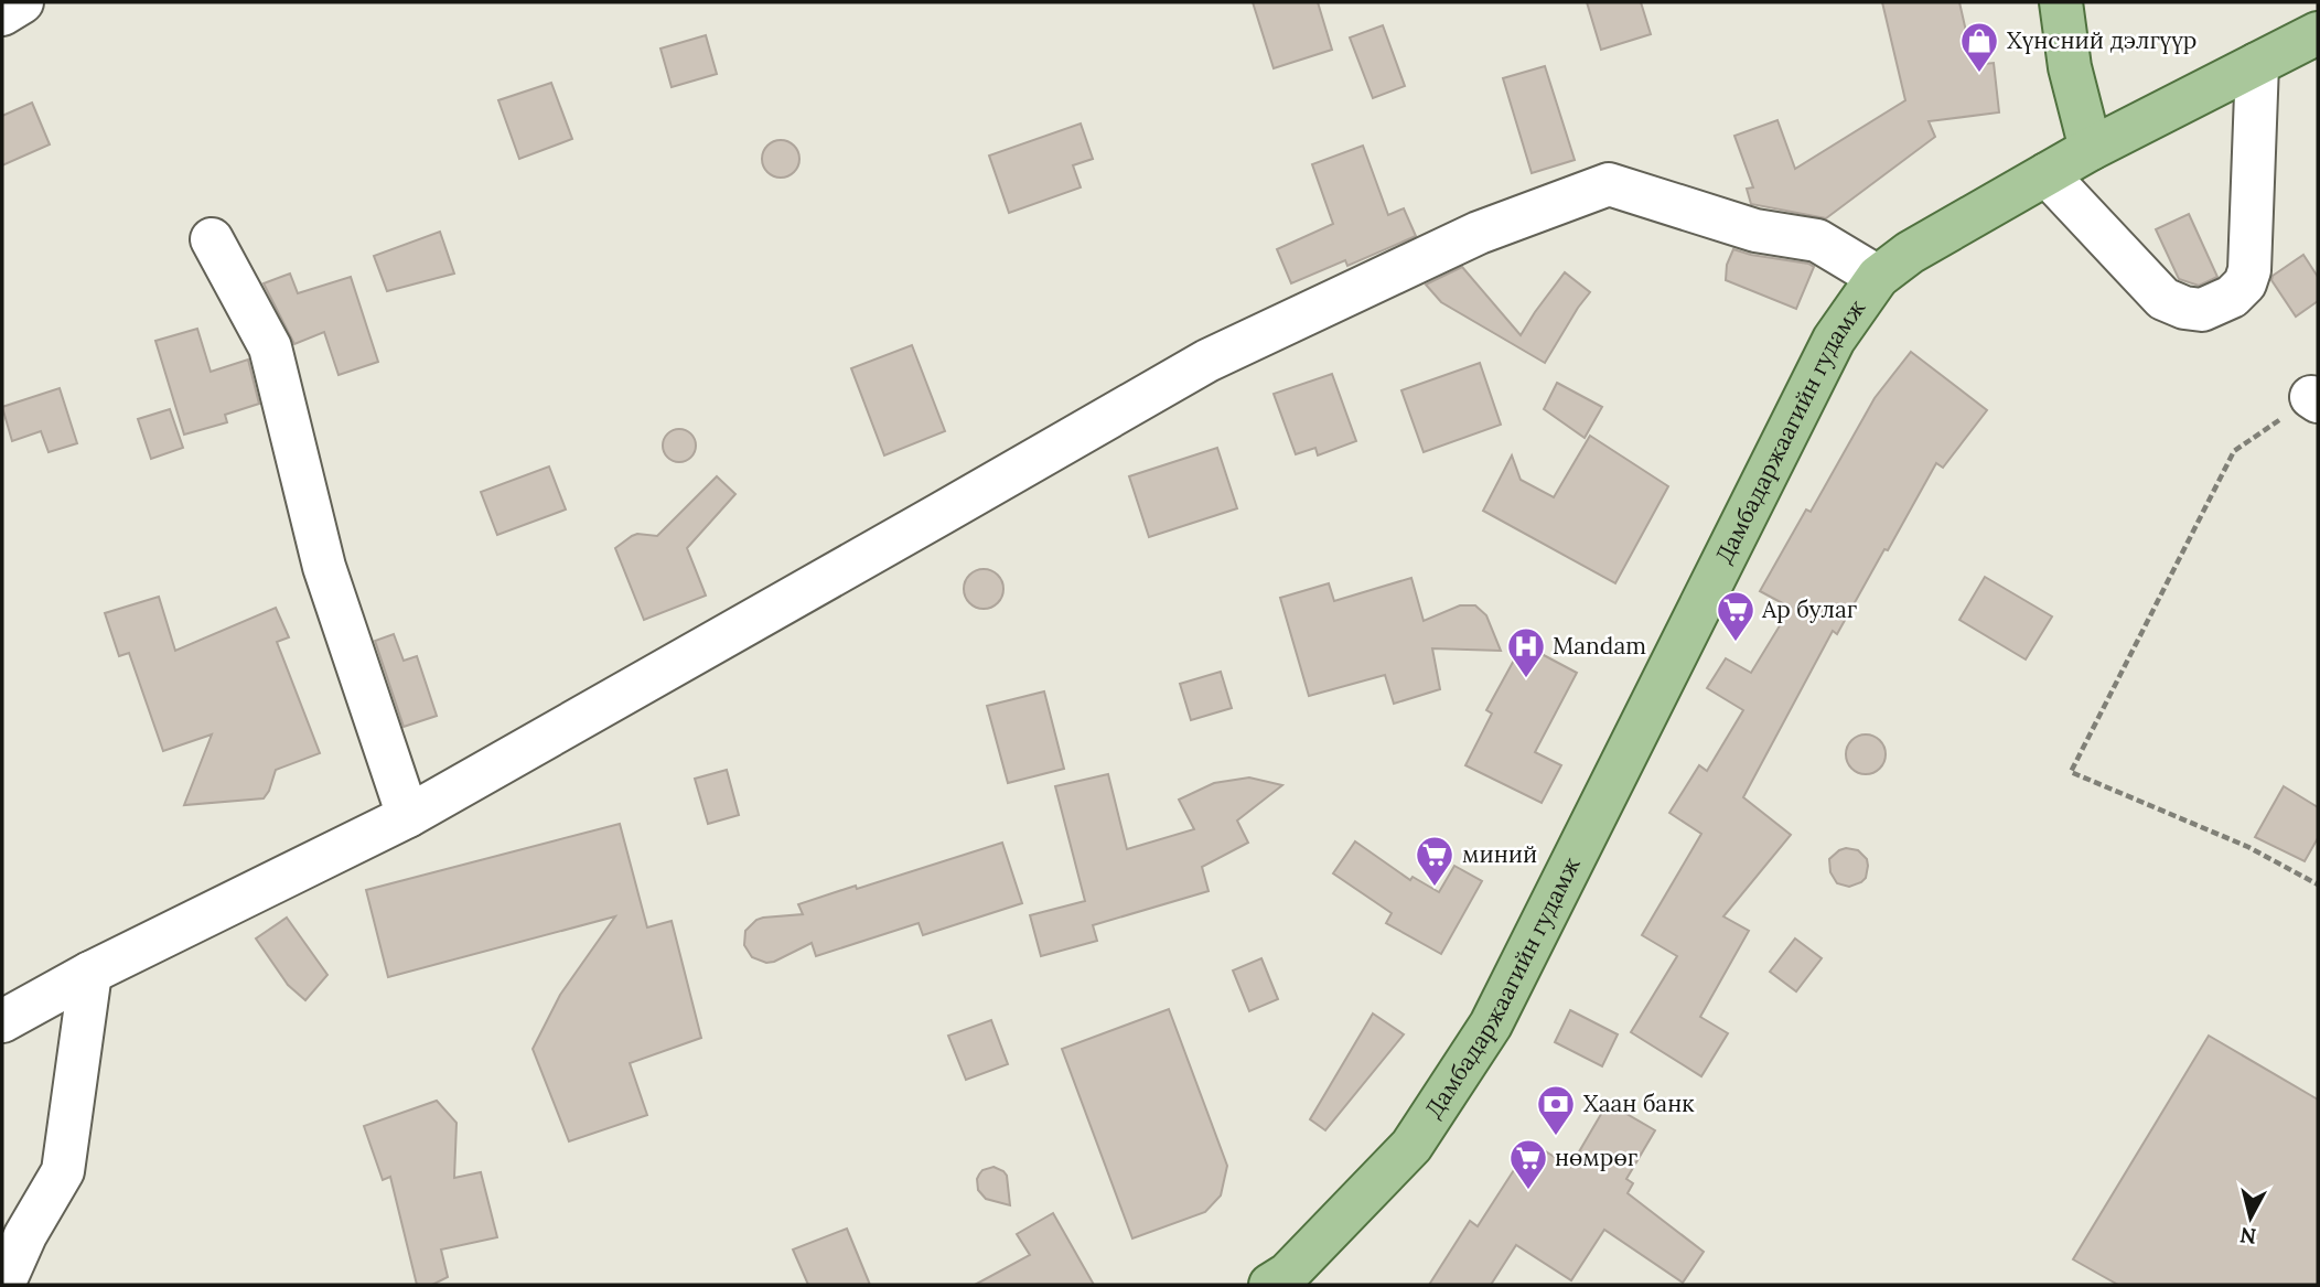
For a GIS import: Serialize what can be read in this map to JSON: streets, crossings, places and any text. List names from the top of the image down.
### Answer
{
  "streets": {
    "main road": ["Дамбадаржаагийн гудамж"]
  },
  "places": {
    "shop": ["Хүнсний дэлгүүр"],
    "supermarket": ["Ар булаг", "миний", "нөмрөг"],
    "hospital": ["Mandam"],
    "bank": ["Хаан банк"]
  },
  "north": "bottom"
}
